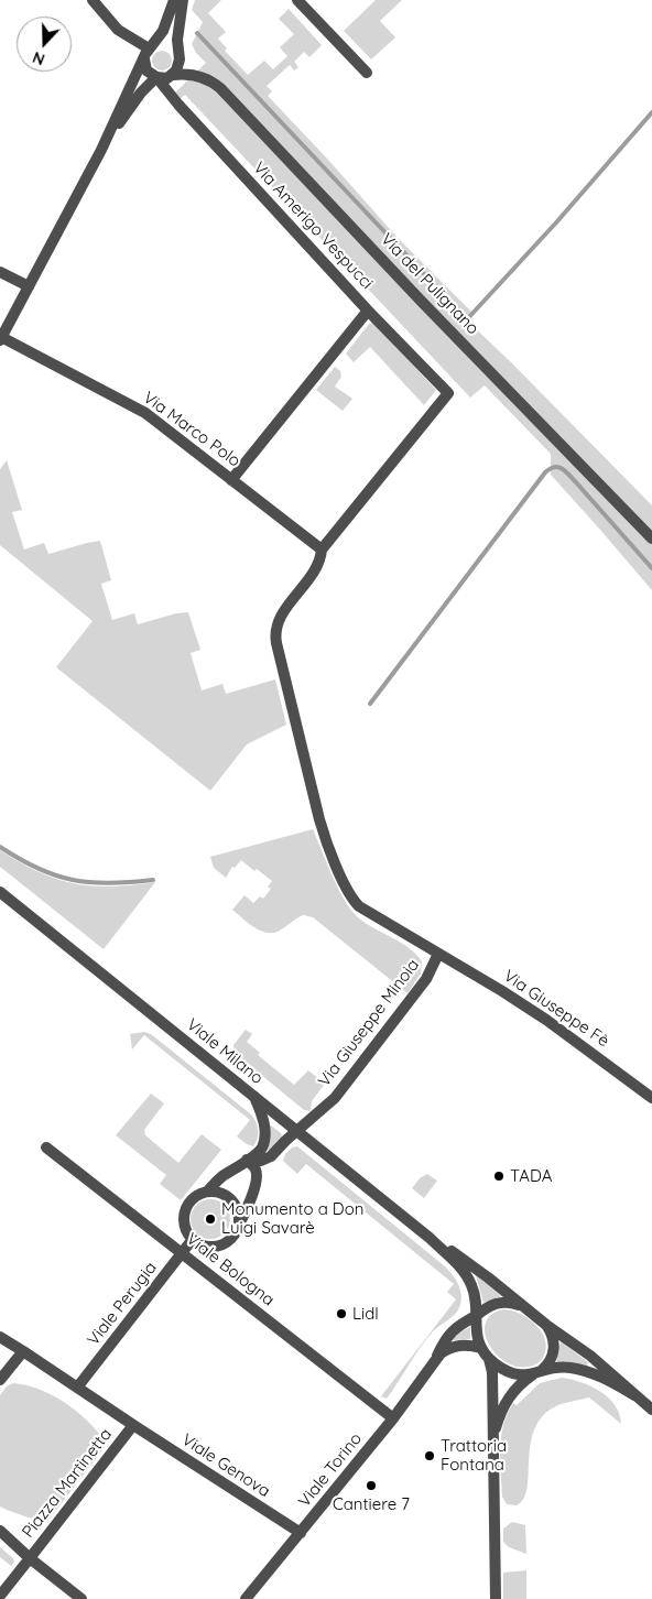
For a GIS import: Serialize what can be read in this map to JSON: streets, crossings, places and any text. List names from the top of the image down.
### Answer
{
  "streets": {
    "street": [
      "Via Amerigo Vespucci",
      "Via del Pulignano",
      "Via Marco Polo",
      "Via Giuseppe Fè",
      "Via Giuseppe Minoia",
      "Viale Milano",
      "Viale Bologna",
      "Viale Perugia",
      "Viale Genova",
      "Viale Torino",
      "Piazza Martinetta"
    ]
  },
  "crossings": [
    ["Via Amerigo Vespucci", "Via del Pulignano"],
    ["Via Amerigo Vespucci", "Via Giuseppe Fè"],
    ["Via Marco Polo", "Via Giuseppe Fè"],
    ["Via Giuseppe Fè", "Via Giuseppe Minoia"],
    ["Via Giuseppe Minoia", "Viale Milano"],
    ["Viale Milano", "Viale Torino"],
    ["Viale Bologna", "Viale Perugia"],
    ["Viale Bologna", "Viale Torino"],
    ["Viale Perugia", "Piazza Martinetta"],
    ["Viale Genova", "Viale Torino"],
    ["Viale Genova", "Piazza Martinetta"]
  ],
  "places": [
    "TADA",
    "Monumento a Don Luigi Savarè",
    "Lidl",
    "Trattoria Fontana",
    "Cantiere 7"
  ],
  "north": "bottom"
}
